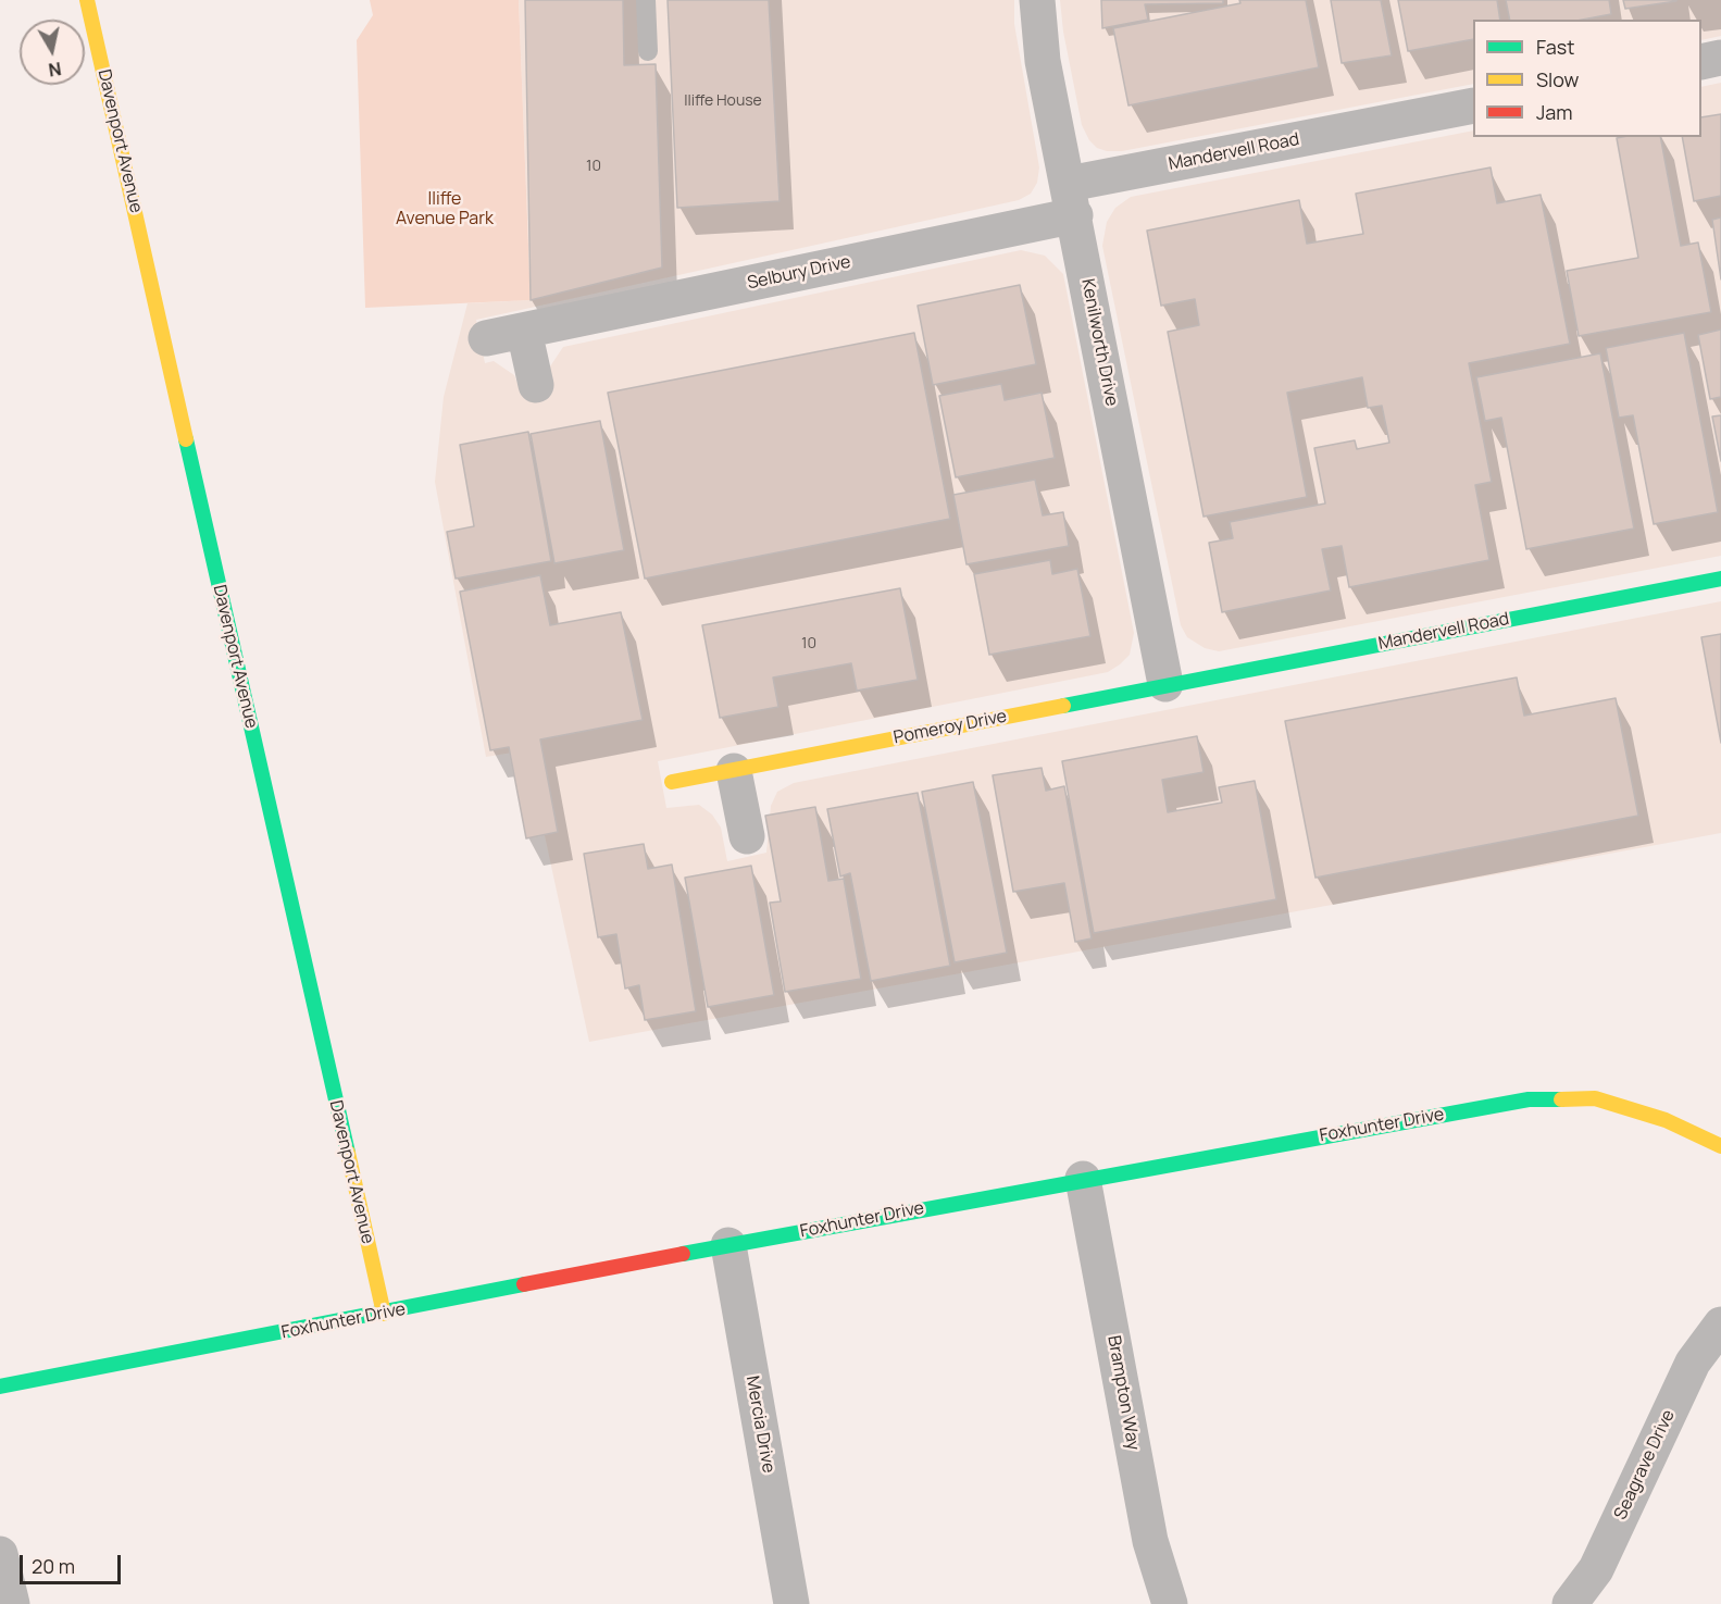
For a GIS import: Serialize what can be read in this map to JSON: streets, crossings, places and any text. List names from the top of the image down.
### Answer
{
  "streets": {
    "street": [
      "Davenport Avenue",
      "Mandervell Road",
      "Selbury Drive",
      "Kenilworth Drive",
      "Pomeroy Drive",
      "Foxhunter Drive",
      "Brampton Way",
      "Mercia Drive",
      "Seagrave Drive"
    ]
  },
  "crossings": [
    ["Davenport Avenue", "Foxhunter Drive"],
    ["Mandervell Road", "Selbury Drive"],
    ["Mandervell Road", "Kenilworth Drive"],
    ["Mandervell Road", "Pomeroy Drive"],
    ["Selbury Drive", "Kenilworth Drive"],
    ["Kenilworth Drive", "Pomeroy Drive"],
    ["Foxhunter Drive", "Brampton Way"],
    ["Foxhunter Drive", "Mercia Drive"]
  ],
  "parks": ["Iliffe Avenue Park"],
  "house_numbers": ["Iliffe House", "10", "10"],
  "legend": ["Fast", "Slow", "Jam"],
  "scale_bar": "20 m",
  "north": "bottom"
}
